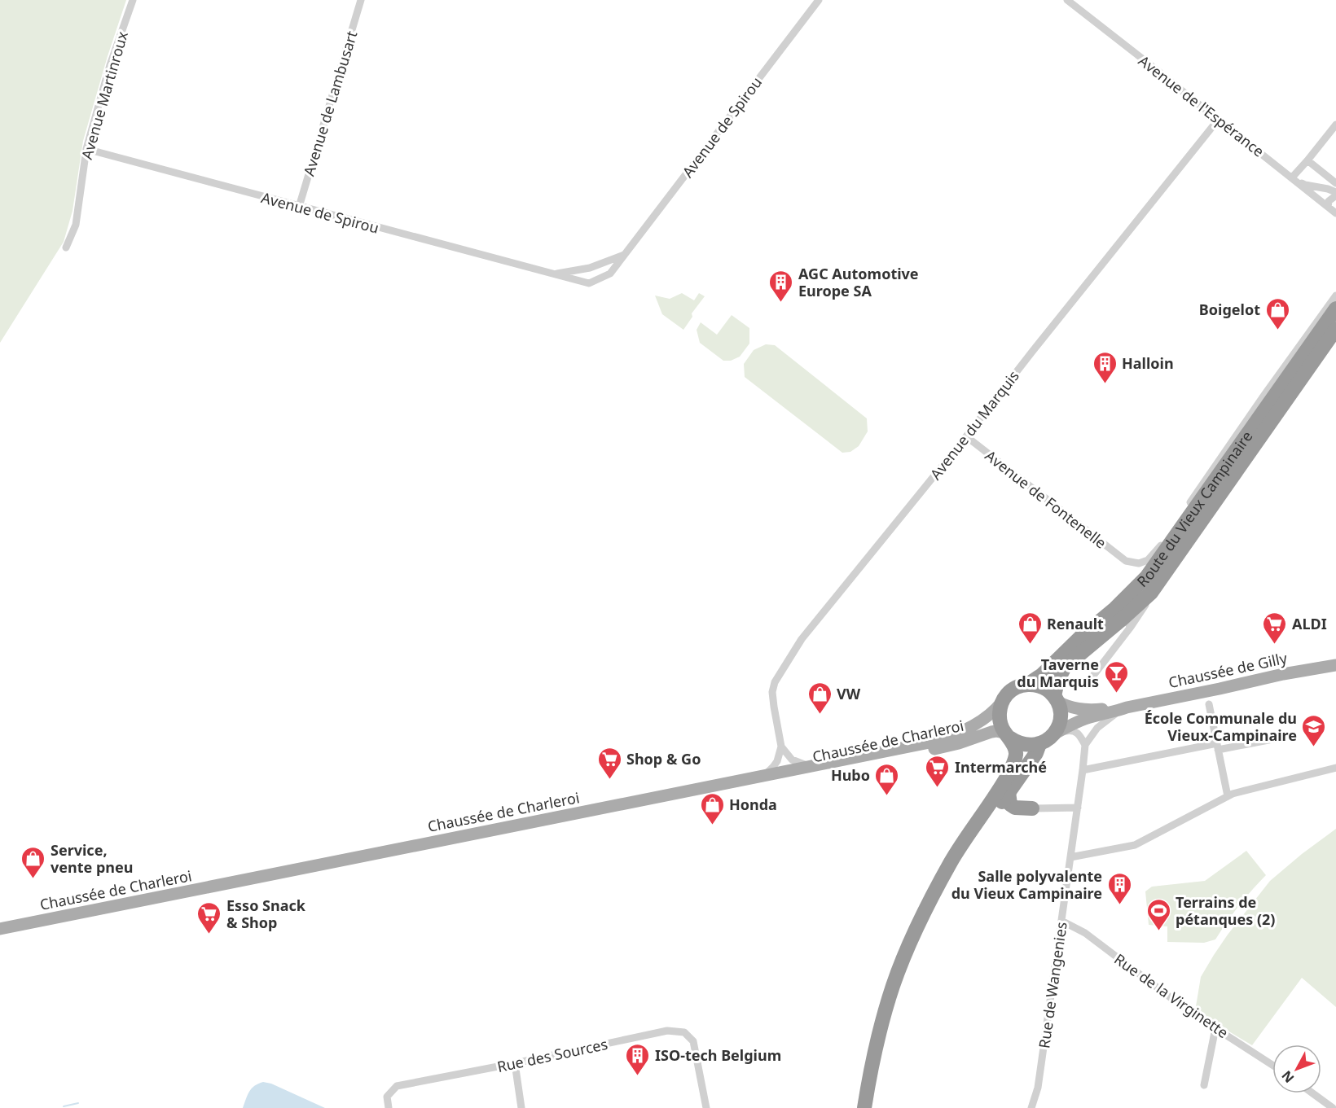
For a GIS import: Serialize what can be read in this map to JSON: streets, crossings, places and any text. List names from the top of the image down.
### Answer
{
  "streets": {
    "highway": ["Route du Vieux Campinaire"],
    "main road": ["Chaussée de Gilly", "Chaussée de Charleroi"],
    "street": [
      "Avenue Martinroux",
      "Avenue de Lambusart",
      "Avenue de l'Espérance",
      "Avenue de Spirou",
      "Avenue du Marquis",
      "Avenue de Fontenelle",
      "Rue de Wangenies",
      "Rue de la Virginette",
      "Rue des Sources"
    ]
  },
  "crossings": [
    ["Avenue Martinroux", "Avenue de Spirou"],
    ["Avenue de Lambusart", "Avenue de Spirou"],
    ["Avenue de l'Espérance", "Avenue du Marquis"],
    ["Avenue du Marquis", "Avenue de Fontenelle"],
    ["Route du Vieux Campinaire", "Chaussée de Gilly"],
    ["Route du Vieux Campinaire", "Chaussée de Charleroi"],
    ["Chaussée de Gilly", "Chaussée de Charleroi"],
    ["Rue de Wangenies", "Rue de la Virginette"]
  ],
  "places": {
    "building": [
      "AGC Automotive Europe SA",
      "Halloin",
      "Salle polyvalente du Vieux Campinaire",
      "ISO-tech Belgium"
    ],
    "shop": [
      "Boigelot",
      "Renault",
      "VW",
      "Hubo",
      "Honda",
      "Service, vente pneu"
    ],
    "supermarket": [
      "ALDI",
      "Shop & Go",
      "Intermarché",
      "Esso Snack & Shop"
    ],
    "bar": ["Taverne du Marquis"],
    "school or university": ["École Communale du Vieux-Campinaire"],
    "sports": ["Terrains de pétanques (2)"]
  },
  "north": "bottom left"
}
